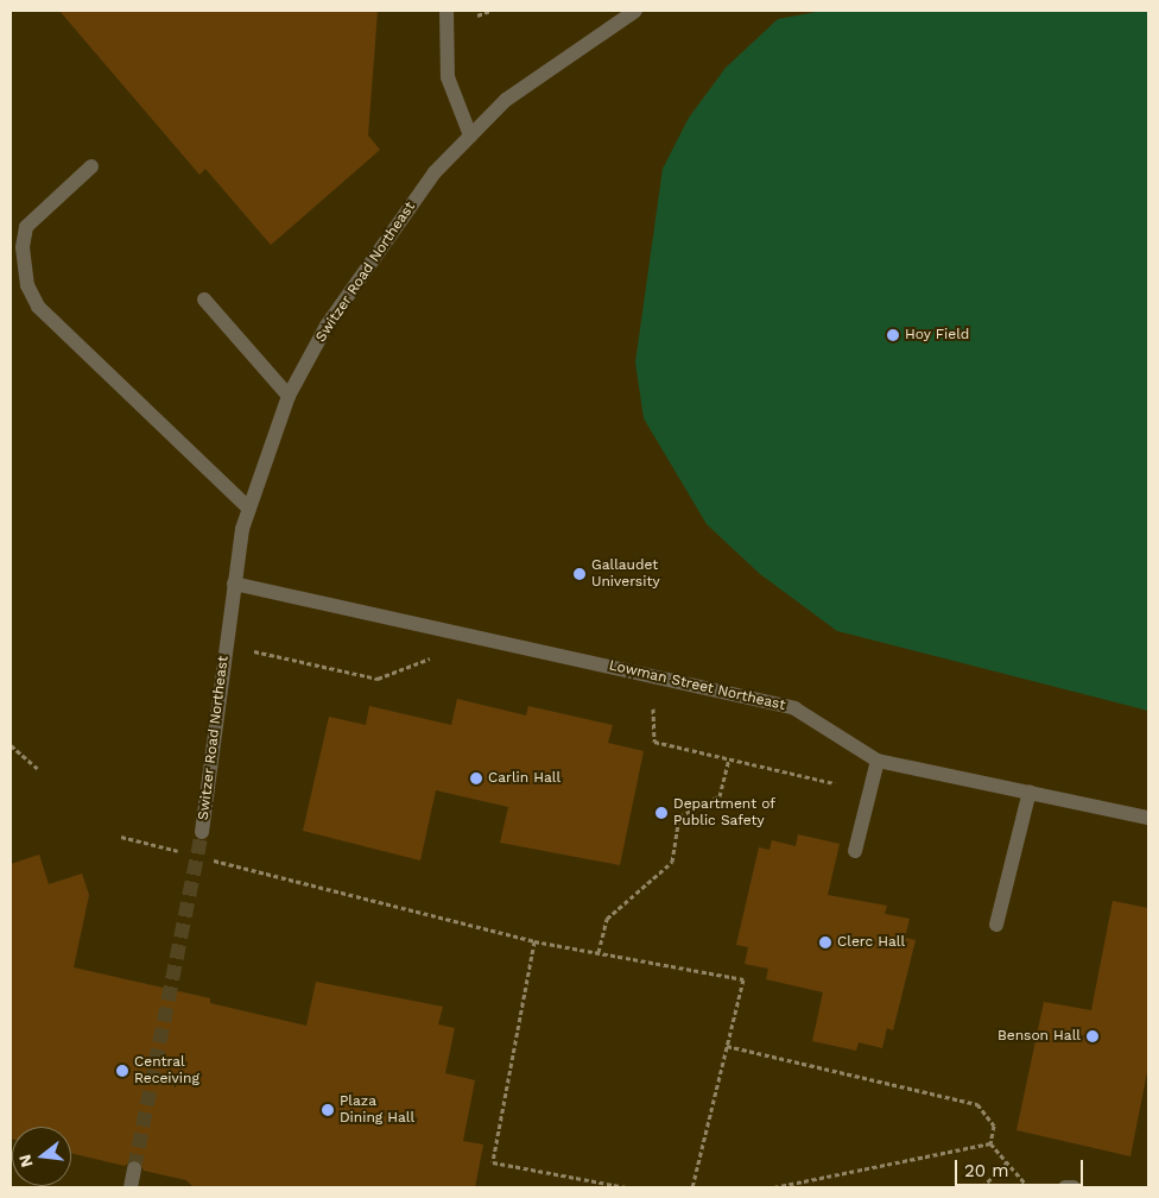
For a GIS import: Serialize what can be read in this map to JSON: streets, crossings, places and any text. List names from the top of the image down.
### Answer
{
  "streets": {
    "lane": ["Switzer Road Northeast", "Lowman Street Northeast"]
  },
  "crossings": [
    ["Switzer Road Northeast", "Lowman Street Northeast"]
  ],
  "places": [
    "Hoy Field",
    "Gallaudet University",
    "Carlin Hall",
    "Department of Public Safety",
    "Clerc Hall",
    "Benson Hall",
    "Central Receiving",
    "Plaza Dining Hall"
  ],
  "scale_bar": "20 m",
  "north": "left"
}
